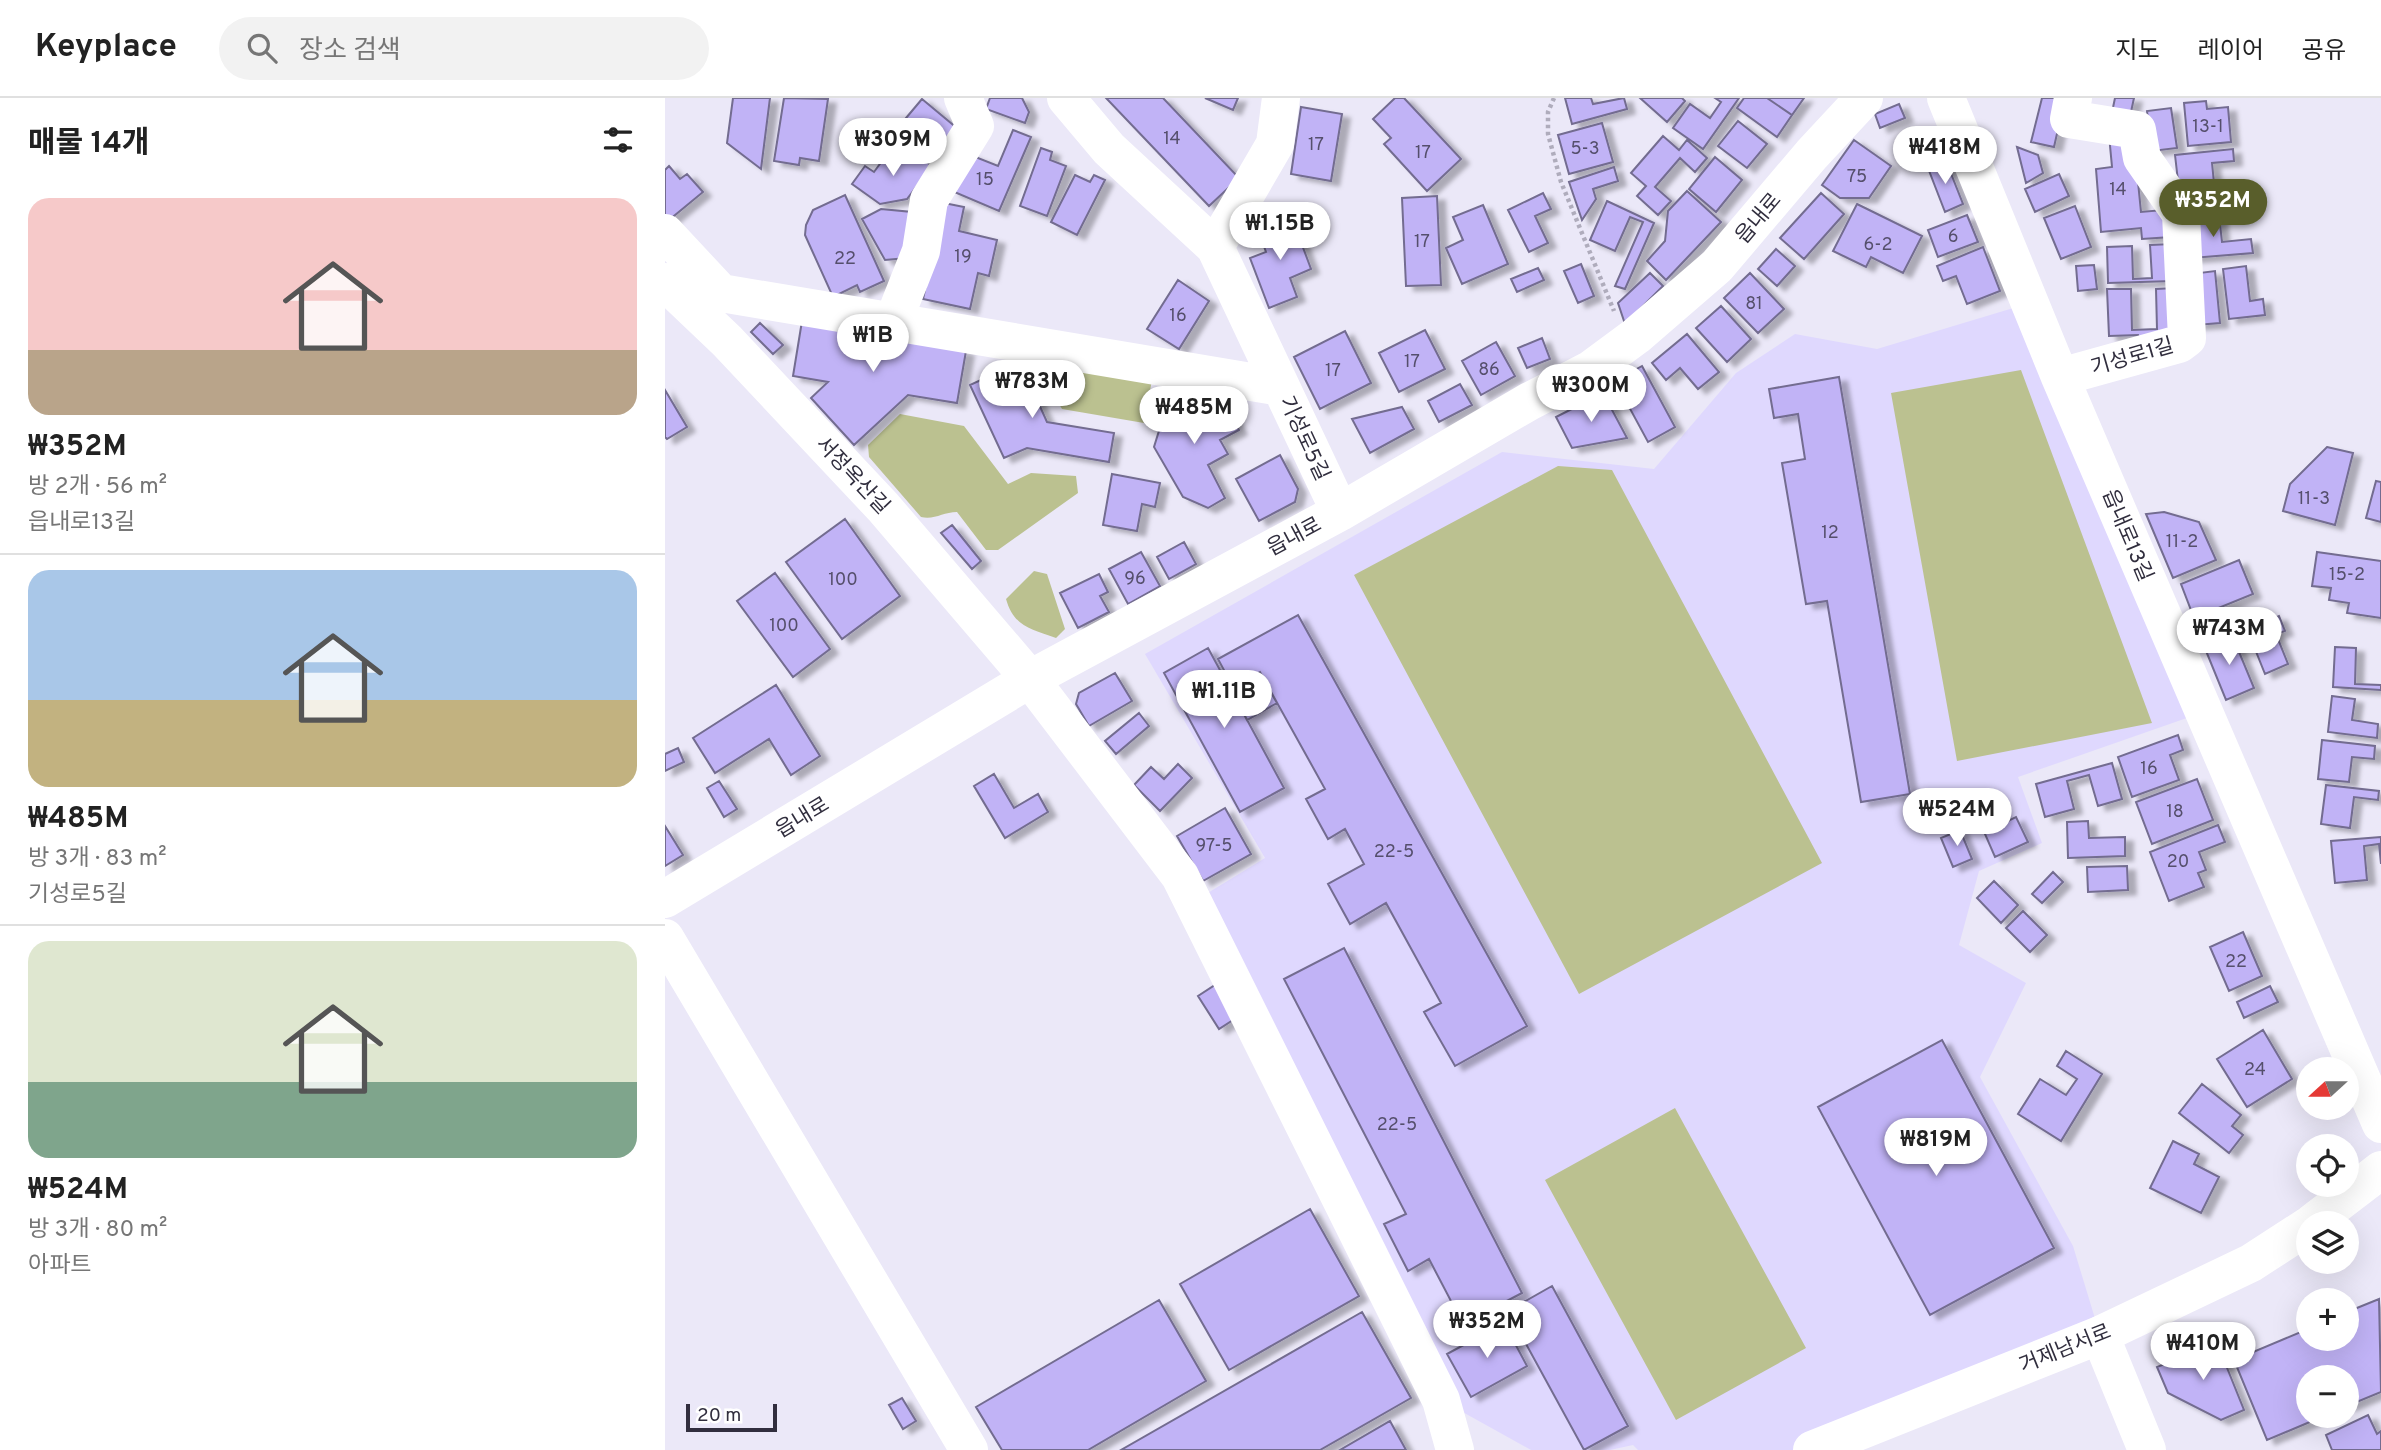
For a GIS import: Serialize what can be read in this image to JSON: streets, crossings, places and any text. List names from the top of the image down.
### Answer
{
  "streets": {
    "street": [
      "읍내로",
      "기성로1길",
      "기성로5길",
      "서정옥산길",
      "읍내로13길",
      "거제남서로"
    ]
  },
  "crossings": [
    ["읍내로", "기성로5길"],
    ["읍내로", "서정옥산길"],
    ["기성로1길", "읍내로13길"]
  ],
  "house_numbers": [
    "13-1",
    "14",
    "17",
    "5-3",
    "17",
    "75",
    "15",
    "14",
    "6",
    "17",
    "6-2",
    "19",
    "22",
    "81",
    "16",
    "17",
    "86",
    "17",
    "11-3",
    "12",
    "11-2",
    "15-2",
    "96",
    "100",
    "100",
    "16",
    "18",
    "97-5",
    "22-5",
    "20",
    "22",
    "24",
    "22-5"
  ],
  "scale_bar": "20 m",
  "north": "left",
  "page": {
    "header": "Keyplace",
    "search": "장소 검색",
    "nav": ["지도", "레이어", "공유"],
    "heading": "매물 14개",
    "price": [
      "₩309M",
      "₩418M",
      "₩352M",
      "₩1.15B",
      "₩1B",
      "₩783M",
      "₩300M",
      "₩485M",
      "₩743M",
      "₩1.11B",
      "₩524M",
      "₩819M",
      "₩352M",
      "₩410M"
    ],
    "list": [
      {
        "name": "₩352M",
        "note": "방 2개 · 56 m² · 읍내로13길"
      },
      {
        "name": "₩485M",
        "note": "방 3개 · 83 m² · 기성로5길"
      },
      {
        "name": "₩524M",
        "note": "방 3개 · 80 m² · 아파트"
      }
    ],
    "map_buttons": ["+", "−"],
    "scale": "20 m"
  }
}
